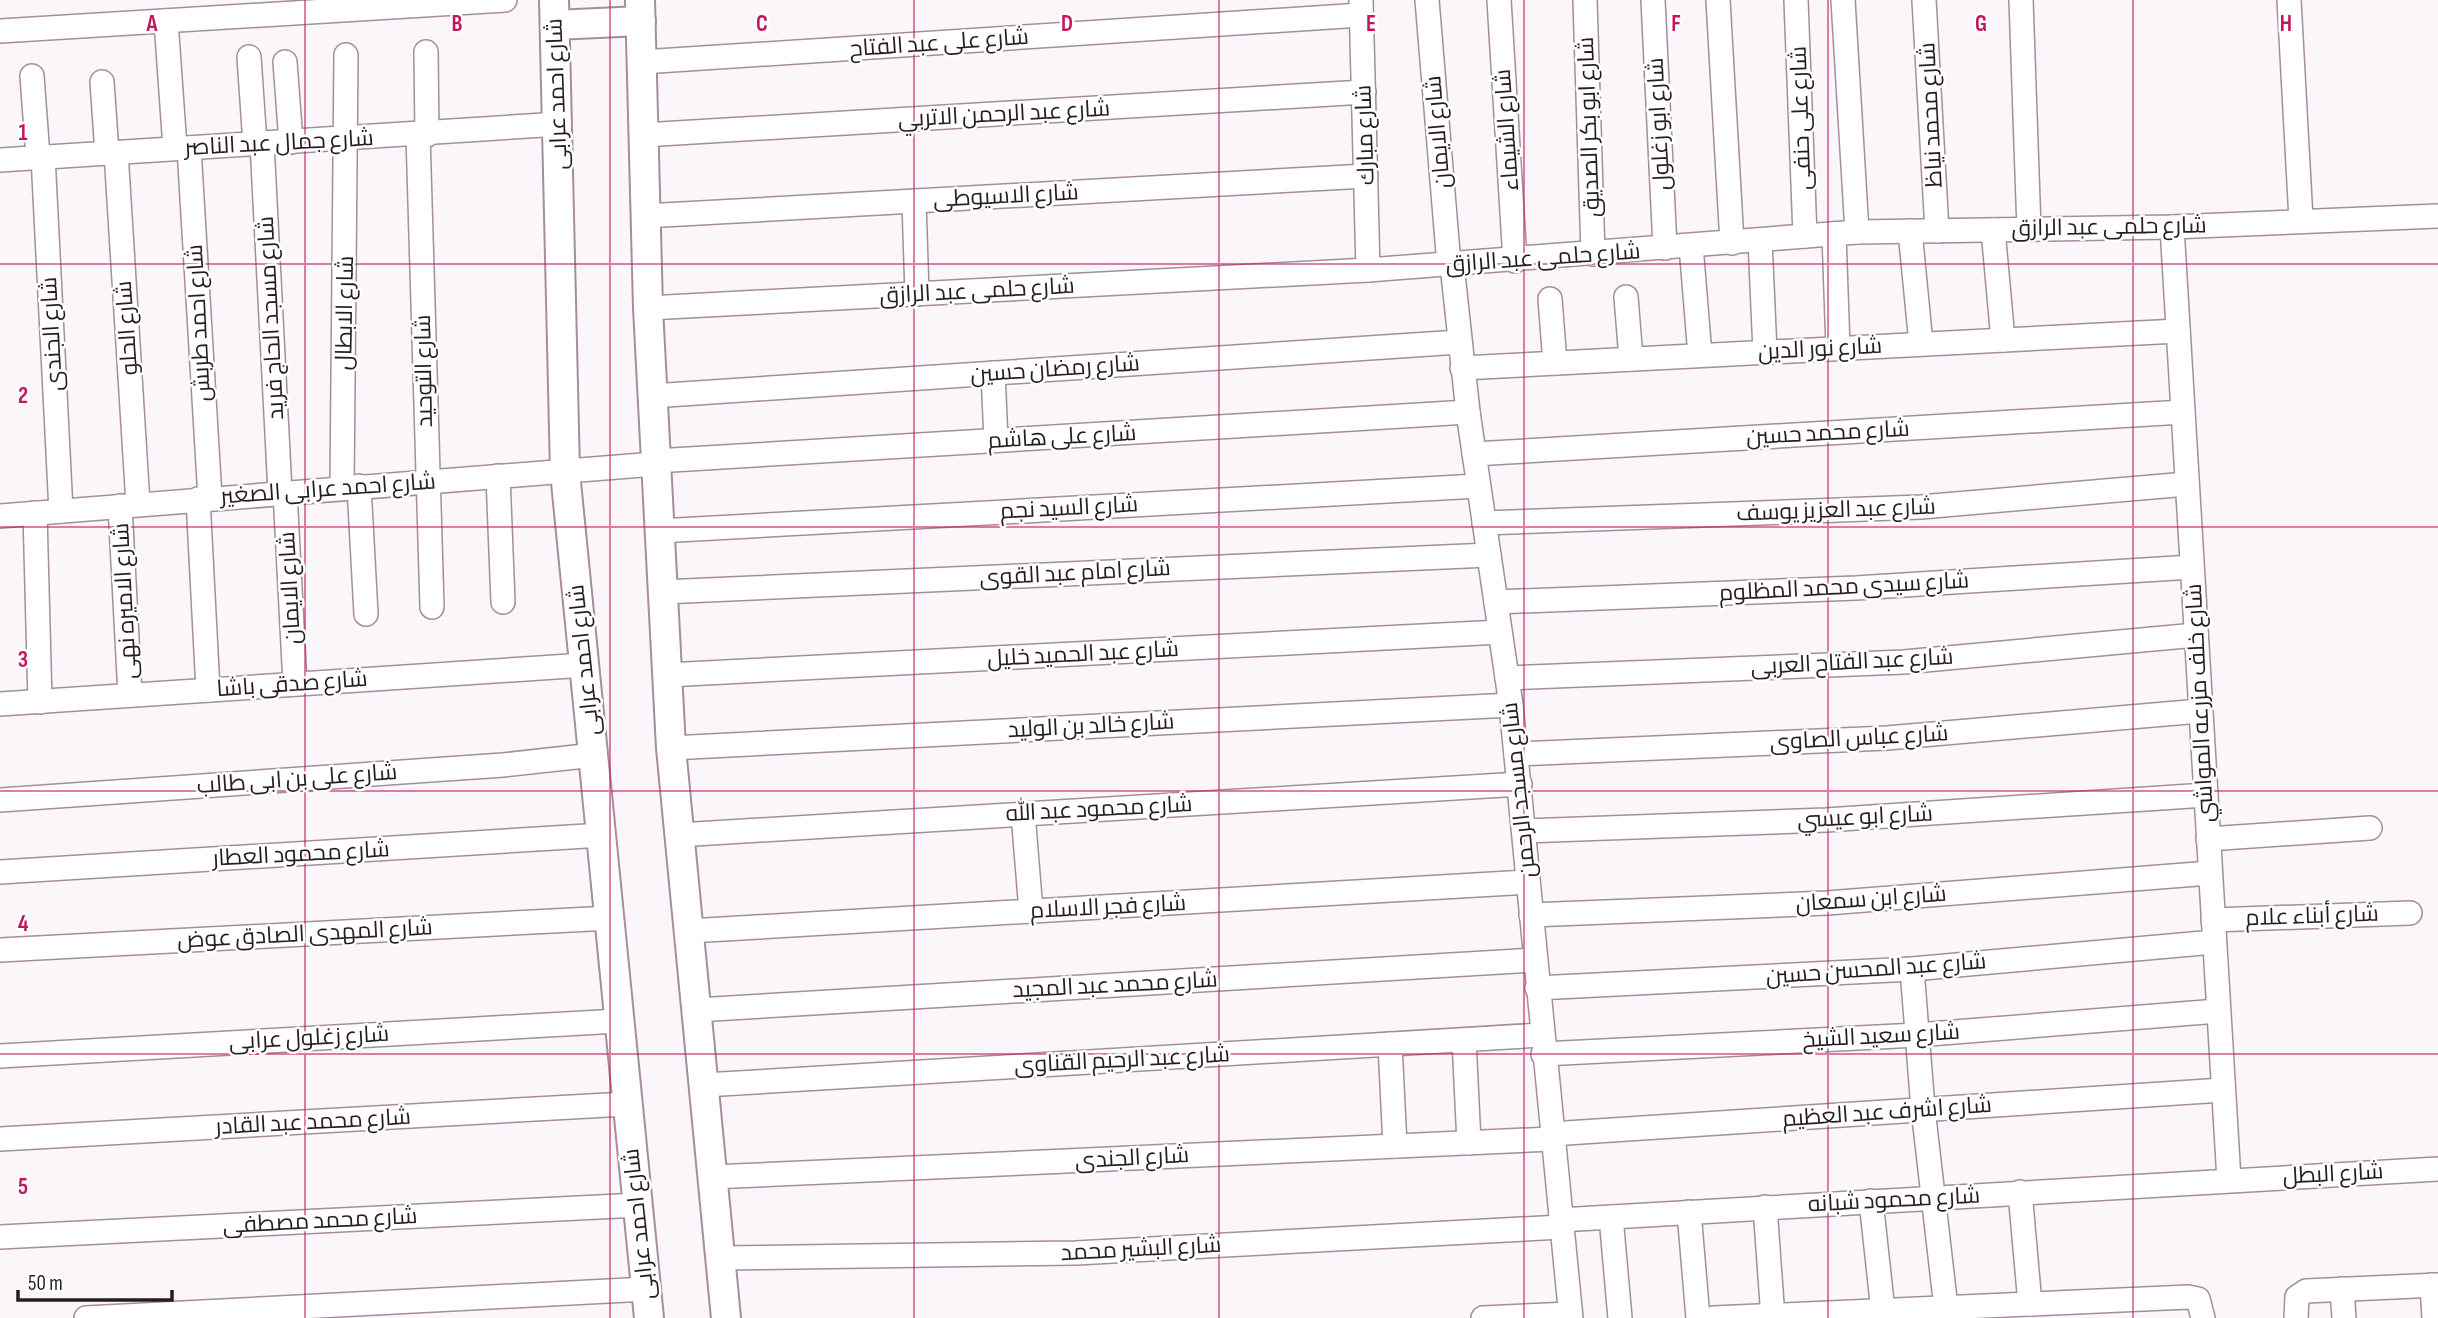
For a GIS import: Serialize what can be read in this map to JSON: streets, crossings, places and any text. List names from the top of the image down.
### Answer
{
  "streets": {
    "street": [
      "شارع على عبد الفتاح",
      "شارع احمد عرابى",
      "شارع عبد الرحمن الاتربي",
      "شارع محمد نياظ",
      "شارع على حنفى",
      "شارع ابو زغلول",
      "شارع ابو بكر الصديق",
      "شارع الشيماء",
      "شارع الايمان",
      "شارع مبارك",
      "شارع جمال عبد الناصر",
      "شارع الاسيوطى",
      "شارع حلمى عبد الرازق",
      "شارع الابطال",
      "شارع مسجد الحاج فريد",
      "شارع احمد طربش",
      "شارع الحلو",
      "شارع الجندى",
      "شارع نور الدين",
      "شارع رمضان حسين",
      "شارع التوحيد",
      "شارع محمد حسين",
      "شارع على هاشم",
      "شارع احمد عرابى الصغير",
      "شارع السيد نجم",
      "شارع عبد العزيز يوسف",
      "شارع امام عبد القوى",
      "شارع سيدى محمد المظلوم",
      "شارع الاميره نهى",
      "شارع عبد الحميد خليل",
      "شارع عبد الفتاح العربى",
      "شارع صدقى باشا",
      "شارع خلف مزرعه المواشي",
      "شارع خالد بن الوليد",
      "شارع عباس الصاوى",
      "شارع على بن ابى طالب",
      "شارع مسجد الرحمن",
      "شارع محمود عبد الله",
      "شارع ابو عيسي",
      "شارع محمود العطار",
      "شارع ابن سمعان",
      "شارع فجر الاسلام",
      "شارع أبناء علام",
      "شارع المهدى الصادق عوض",
      "شارع عبد المحسن حسين",
      "شارع محمد عبد المجيد",
      "شارع سعيد الشيخ",
      "شارع زغلول عرابى",
      "شارع عبد الرحيم القناوى",
      "شارع اشرف عبد العظيم",
      "شارع محمد عبد القادر",
      "شارع البطل",
      "شارع محمود شبانه",
      "شارع محمد مصطفى",
      "شارع البشير محمد"
    ]
  },
  "crossings": [
    ["شارع على عبد الفتاح", "شارع مبارك"],
    ["شارع احمد عرابى", "شارع جمال عبد الناصر"],
    ["شارع احمد عرابى", "شارع احمد عرابى الصغير"],
    ["شارع احمد عرابى", "شارع صدقى باشا"],
    ["شارع احمد عرابى", "شارع على بن ابى طالب"],
    ["شارع احمد عرابى", "شارع محمود العطار"],
    ["شارع احمد عرابى", "شارع المهدى الصادق عوض"],
    ["شارع احمد عرابى", "شارع زغلول عرابى"],
    ["شارع احمد عرابى", "شارع محمد عبد القادر"],
    ["شارع احمد عرابى", "شارع محمد مصطفى"],
    ["شارع عبد الرحمن الاتربي", "شارع مبارك"],
    ["شارع محمد نياظ", "شارع حلمى عبد الرازق"],
    ["شارع على حنفى", "شارع حلمى عبد الرازق"],
    ["شارع ابو زغلول", "شارع حلمى عبد الرازق"],
    ["شارع ابو بكر الصديق", "شارع حلمى عبد الرازق"],
    ["شارع الشيماء", "شارع حلمى عبد الرازق"],
    ["شارع الايمان", "شارع حلمى عبد الرازق"],
    ["شارع الايمان", "شارع مسجد الحاج فريد"],
    ["شارع الايمان", "شارع احمد عرابى الصغير"],
    ["شارع الايمان", "شارع صدقى باشا"],
    ["شارع الايمان", "شارع مسجد الرحمن"],
    ["شارع مبارك", "شارع الاسيوطى"],
    ["شارع مبارك", "شارع حلمى عبد الرازق"],
    ["شارع جمال عبد الناصر", "شارع الابطال"],
    ["شارع جمال عبد الناصر", "شارع مسجد الحاج فريد"],
    ["شارع جمال عبد الناصر", "شارع احمد طربش"],
    ["شارع جمال عبد الناصر", "شارع الحلو"],
    ["شارع جمال عبد الناصر", "شارع الجندى"],
    ["شارع جمال عبد الناصر", "شارع التوحيد"],
    ["شارع حلمى عبد الرازق", "شارع خلف مزرعه المواشي"],
    ["شارع حلمى عبد الرازق", "شارع مسجد الرحمن"],
    ["شارع الابطال", "شارع احمد عرابى الصغير"],
    ["شارع مسجد الحاج فريد", "شارع احمد عرابى الصغير"],
    ["شارع احمد طربش", "شارع احمد عرابى الصغير"],
    ["شارع احمد طربش", "شارع صدقى باشا"],
    ["شارع الحلو", "شارع احمد عرابى الصغير"],
    ["شارع الحلو", "شارع الاميره نهى"],
    ["شارع الجندى", "شارع احمد عرابى الصغير"],
    ["شارع الجندى", "شارع مسجد الرحمن"],
    ["شارع الجندى", "شارع اشرف عبد العظيم"],
    ["شارع نور الدين", "شارع خلف مزرعه المواشي"],
    ["شارع نور الدين", "شارع مسجد الرحمن"],
    ["شارع رمضان حسين", "شارع مسجد الرحمن"],
    ["شارع التوحيد", "شارع احمد عرابى الصغير"],
    ["شارع محمد حسين", "شارع خلف مزرعه المواشي"],
    ["شارع محمد حسين", "شارع مسجد الرحمن"],
    ["شارع على هاشم", "شارع احمد عرابى الصغير"],
    ["شارع على هاشم", "شارع مسجد الرحمن"],
    ["شارع احمد عرابى الصغير", "شارع الاميره نهى"],
    ["شارع السيد نجم", "شارع مسجد الرحمن"],
    ["شارع عبد العزيز يوسف", "شارع خلف مزرعه المواشي"],
    ["شارع عبد العزيز يوسف", "شارع مسجد الرحمن"],
    ["شارع امام عبد القوى", "شارع مسجد الرحمن"],
    ["شارع سيدى محمد المظلوم", "شارع خلف مزرعه المواشي"],
    ["شارع سيدى محمد المظلوم", "شارع مسجد الرحمن"],
    ["شارع الاميره نهى", "شارع صدقى باشا"],
    ["شارع عبد الحميد خليل", "شارع مسجد الرحمن"],
    ["شارع عبد الفتاح العربى", "شارع خلف مزرعه المواشي"],
    ["شارع عبد الفتاح العربى", "شارع مسجد الرحمن"],
    ["شارع خلف مزرعه المواشي", "شارع عباس الصاوى"],
    ["شارع خلف مزرعه المواشي", "شارع ابو عيسي"],
    ["شارع خلف مزرعه المواشي", "شارع ابن سمعان"],
    ["شارع خلف مزرعه المواشي", "شارع أبناء علام"],
    ["شارع خلف مزرعه المواشي", "شارع عبد المحسن حسين"],
    ["شارع خلف مزرعه المواشي", "شارع سعيد الشيخ"],
    ["شارع خلف مزرعه المواشي", "شارع اشرف عبد العظيم"],
    ["شارع خلف مزرعه المواشي", "شارع البطل"],
    ["شارع خلف مزرعه المواشي", "شارع محمود شبانه"],
    ["شارع خالد بن الوليد", "شارع مسجد الرحمن"],
    ["شارع عباس الصاوى", "شارع مسجد الرحمن"],
    ["شارع مسجد الرحمن", "شارع محمود عبد الله"],
    ["شارع مسجد الرحمن", "شارع ابو عيسي"],
    ["شارع مسجد الرحمن", "شارع ابن سمعان"],
    ["شارع مسجد الرحمن", "شارع فجر الاسلام"],
    ["شارع مسجد الرحمن", "شارع عبد المحسن حسين"],
    ["شارع مسجد الرحمن", "شارع محمد عبد المجيد"],
    ["شارع مسجد الرحمن", "شارع سعيد الشيخ"],
    ["شارع مسجد الرحمن", "شارع عبد الرحيم القناوى"],
    ["شارع مسجد الرحمن", "شارع اشرف عبد العظيم"],
    ["شارع مسجد الرحمن", "شارع محمود شبانه"],
    ["شارع مسجد الرحمن", "شارع البشير محمد"],
    ["شارع أبناء علام", "شارع عبد المحسن حسين"],
    ["شارع سعيد الشيخ", "شارع عبد الرحيم القناوى"],
    ["شارع البطل", "شارع محمود شبانه"],
    ["شارع محمود شبانه", "شارع البشير محمد"]
  ],
  "scale_bar": "50 m",
  "grid": {
    "columns": [
      "A",
      "B",
      "C",
      "D",
      "E",
      "F",
      "G",
      "H"
    ],
    "rows": [
      "1",
      "2",
      "3",
      "4",
      "5"
    ]
  }
}
